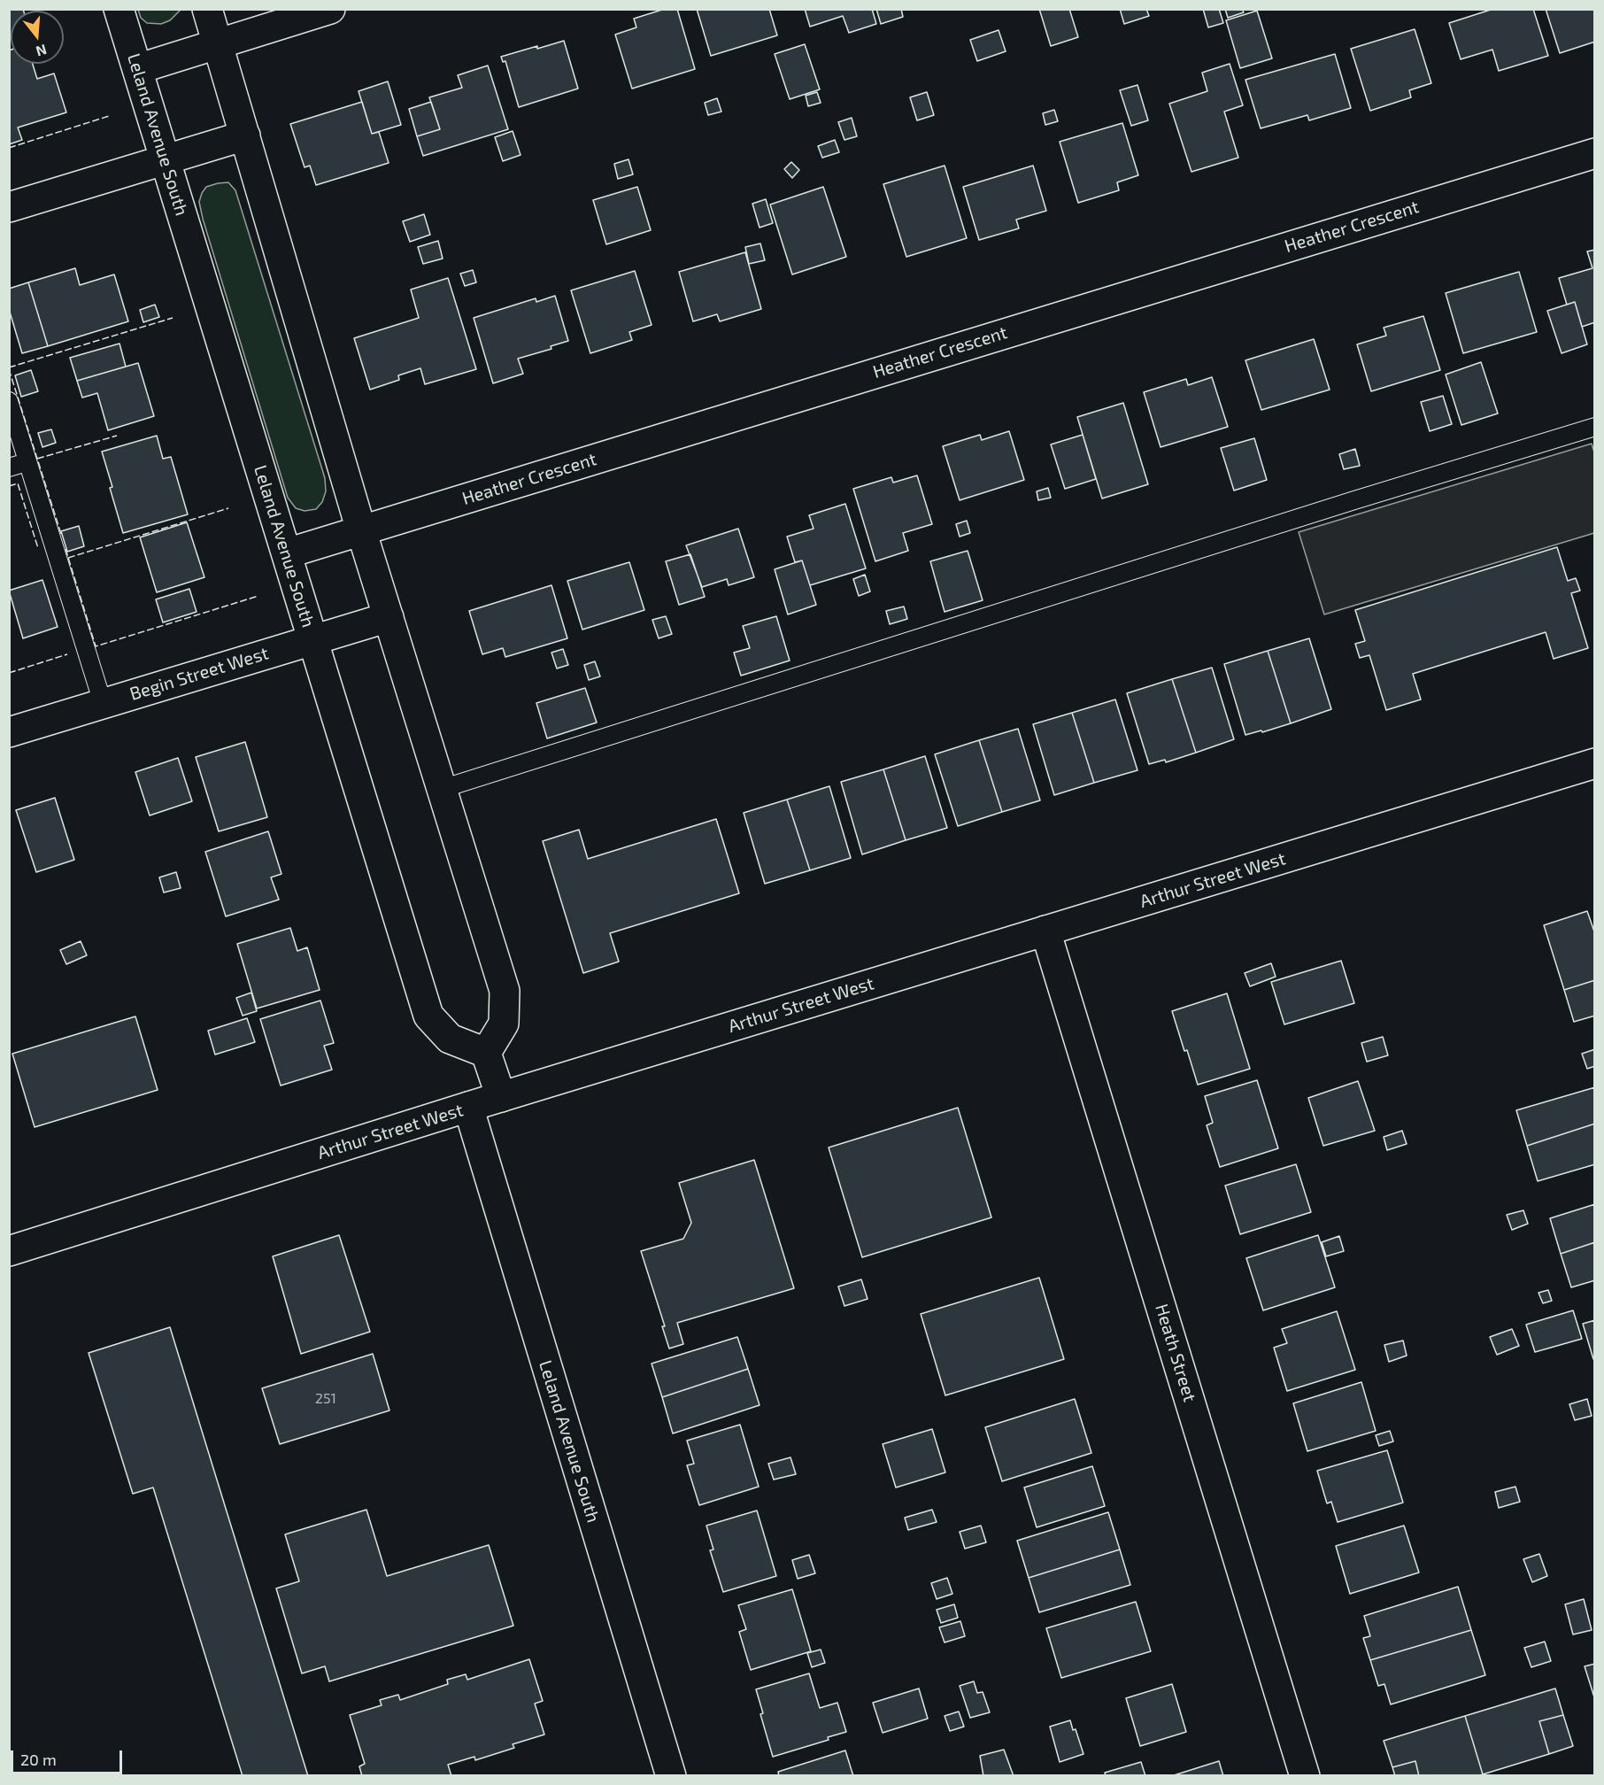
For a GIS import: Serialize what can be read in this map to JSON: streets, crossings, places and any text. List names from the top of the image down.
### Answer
{
  "streets": {
    "street": [
      "Leland Avenue South",
      "Heather Crescent",
      "Begin Street West",
      "Arthur Street West",
      "Heath Street"
    ]
  },
  "crossings": [
    ["Leland Avenue South", "Heather Crescent"],
    ["Leland Avenue South", "Begin Street West"],
    ["Leland Avenue South", "Arthur Street West"],
    ["Arthur Street West", "Heath Street"]
  ],
  "house_numbers": ["251"],
  "scale_bar": "20 m",
  "north": "bottom"
}
